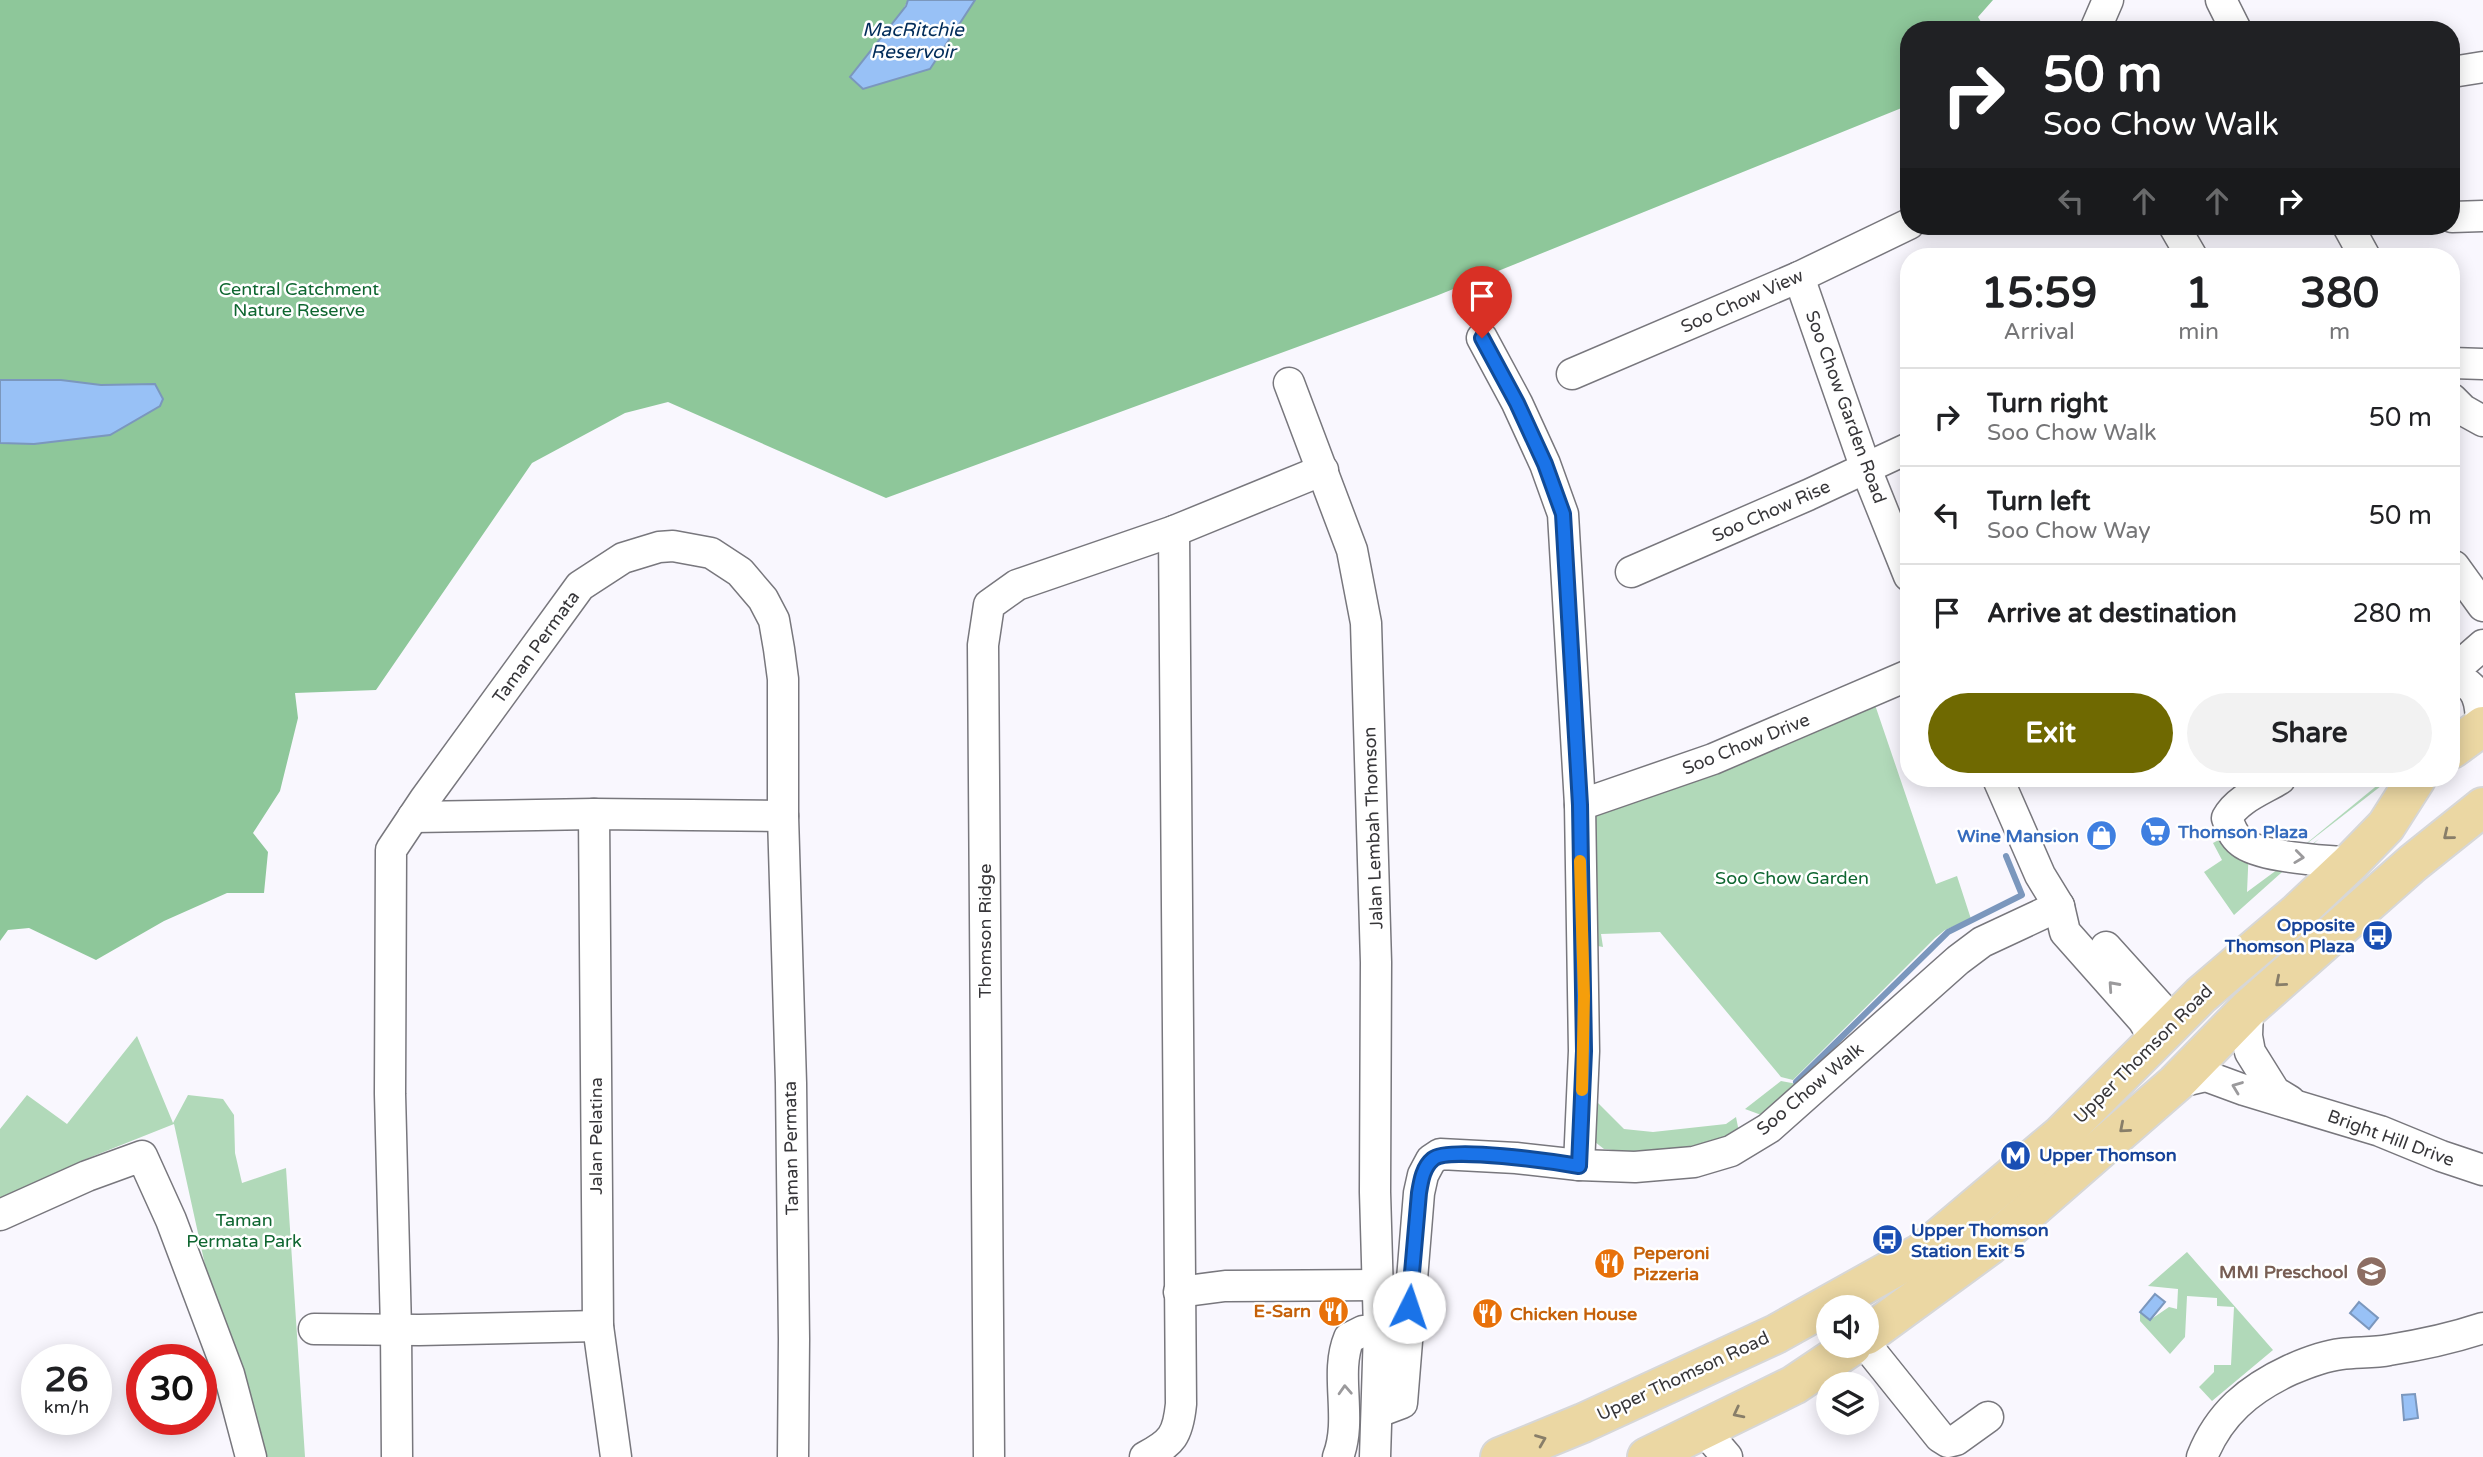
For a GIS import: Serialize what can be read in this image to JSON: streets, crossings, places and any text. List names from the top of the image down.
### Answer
{
  "streets": {
    "main road": ["Upper Thomson Road"],
    "street": [
      "Soo Chow View",
      "Soo Chow Garden Road",
      "Soo Chow Rise",
      "Taman Permata",
      "Soo Chow Drive",
      "Jalan Lembah Thomson",
      "Thomson Ridge",
      "Soo Chow Walk",
      "Jalan Pelatina",
      "Bright Hill Drive"
    ]
  },
  "crossings": [
    ["Soo Chow View", "Soo Chow Garden Road"],
    ["Soo Chow Garden Road", "Soo Chow Rise"],
    ["Jalan Lembah Thomson", "Thomson Ridge"],
    ["Upper Thomson Road", "Bright Hill Drive"]
  ],
  "water": ["MacRitchie Reservoir"],
  "parks": ["Central Catchment Nature Reserve", "Soo Chow Garden", "Taman Permata Park"],
  "places": {
    "supermarket": ["Thomson Plaza"],
    "shop": ["Wine Mansion"],
    "bus stop": ["Opposite Thomson Plaza", "Upper Thomson Station Exit 5"],
    "metro station": ["Upper Thomson"],
    "restaurant": ["Peperoni Pizzeria", "E-Sarn", "Chicken House"],
    "school or university": ["MMI Preschool"]
  },
  "page": {
    "turn": ["50 m", "Soo Chow Walk"],
    "eta": [
      "15:59",
      "Arrival",
      "1",
      "min",
      "380",
      "m"
    ],
    "list": [
      {
        "name": "Turn right",
        "note": "Soo Chow Walk",
        "value": "50 m"
      },
      {
        "name": "Turn left",
        "note": "Soo Chow Way",
        "value": "50 m"
      },
      {
        "name": "Arrive at destination",
        "value": "280 m"
      }
    ],
    "buttons": ["Exit", "Share"],
    "speed": "26 km/h",
    "limit": "30"
  }
}
